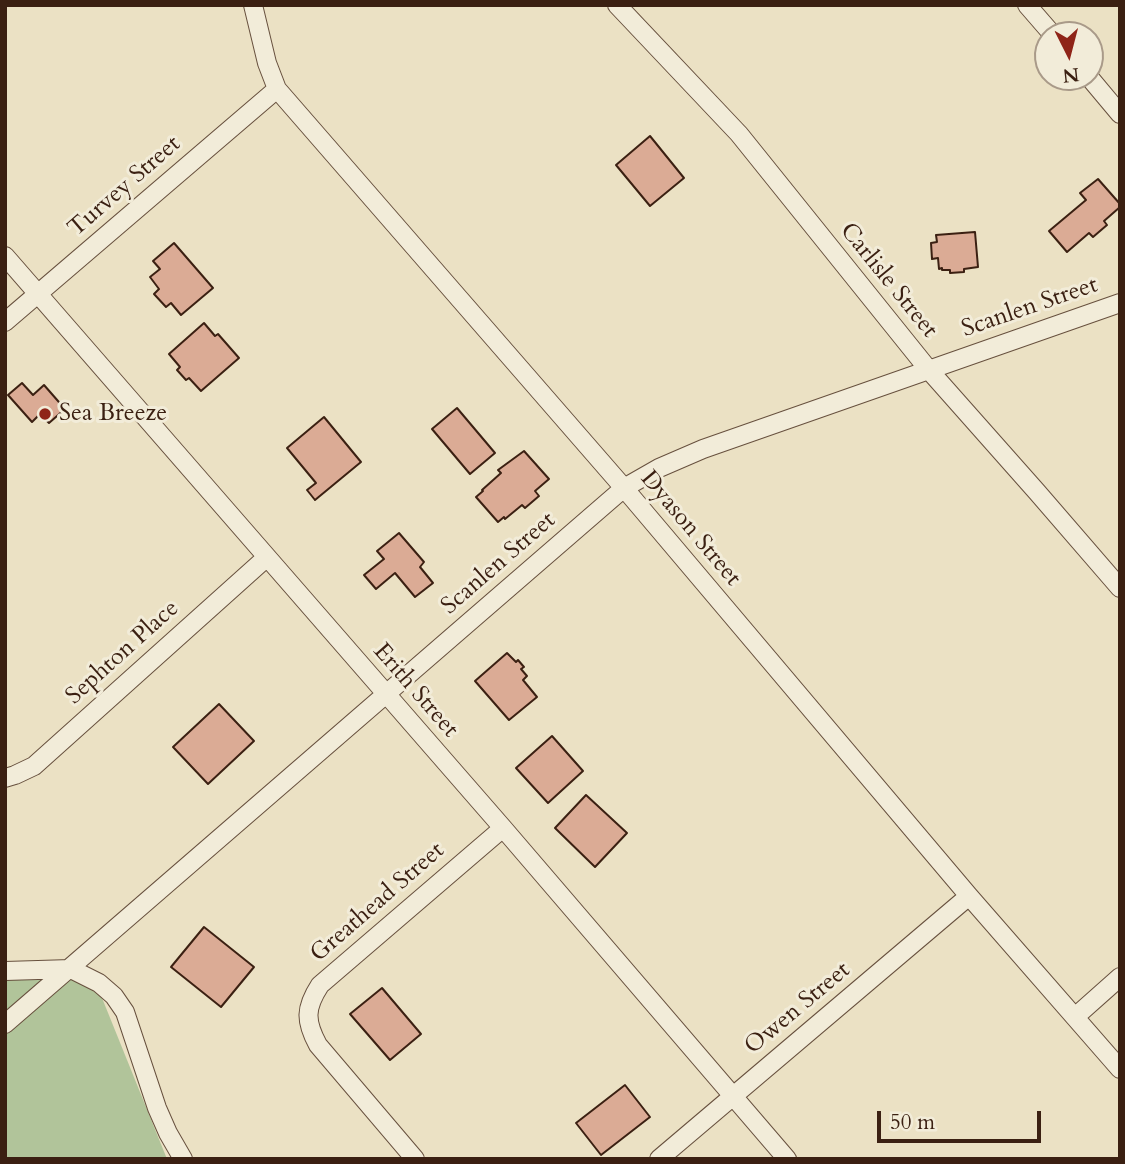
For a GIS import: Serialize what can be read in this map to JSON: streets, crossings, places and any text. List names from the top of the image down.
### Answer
{
  "streets": {
    "street": [
      "Turvey Street",
      "Carlisle Street",
      "Scanlen Street",
      "Dyason Street",
      "Sephton Place",
      "Erith Street",
      "Greathead Street",
      "Owen Street"
    ]
  },
  "crossings": [
    ["Turvey Street", "Dyason Street"],
    ["Turvey Street", "Erith Street"],
    ["Carlisle Street", "Scanlen Street"],
    ["Scanlen Street", "Dyason Street"],
    ["Scanlen Street", "Erith Street"],
    ["Dyason Street", "Owen Street"],
    ["Sephton Place", "Erith Street"],
    ["Erith Street", "Greathead Street"],
    ["Erith Street", "Owen Street"]
  ],
  "places": ["Sea Breeze"],
  "scale_bar": "50 m",
  "north": "bottom"
}
